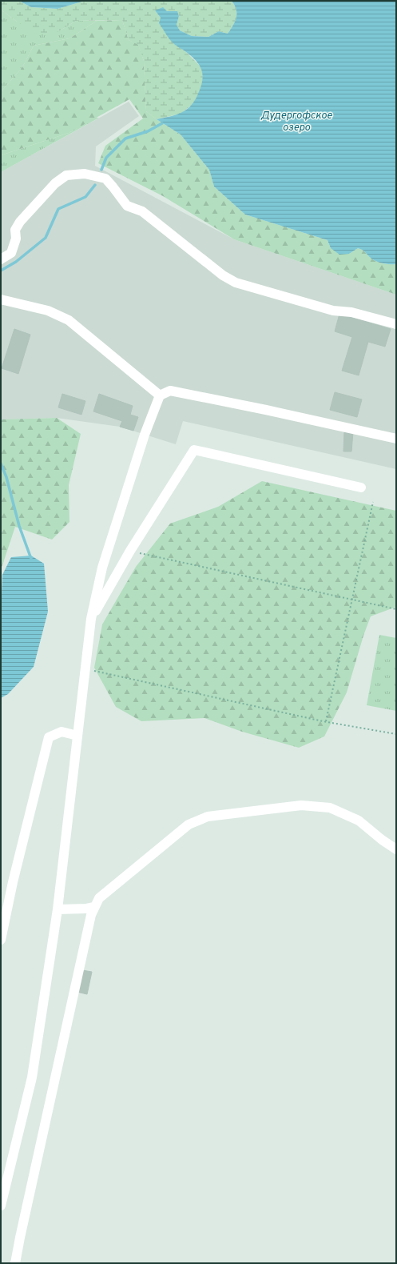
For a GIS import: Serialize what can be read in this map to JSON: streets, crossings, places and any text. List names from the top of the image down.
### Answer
{
  "water": ["Дудергофское озеро"]
}
